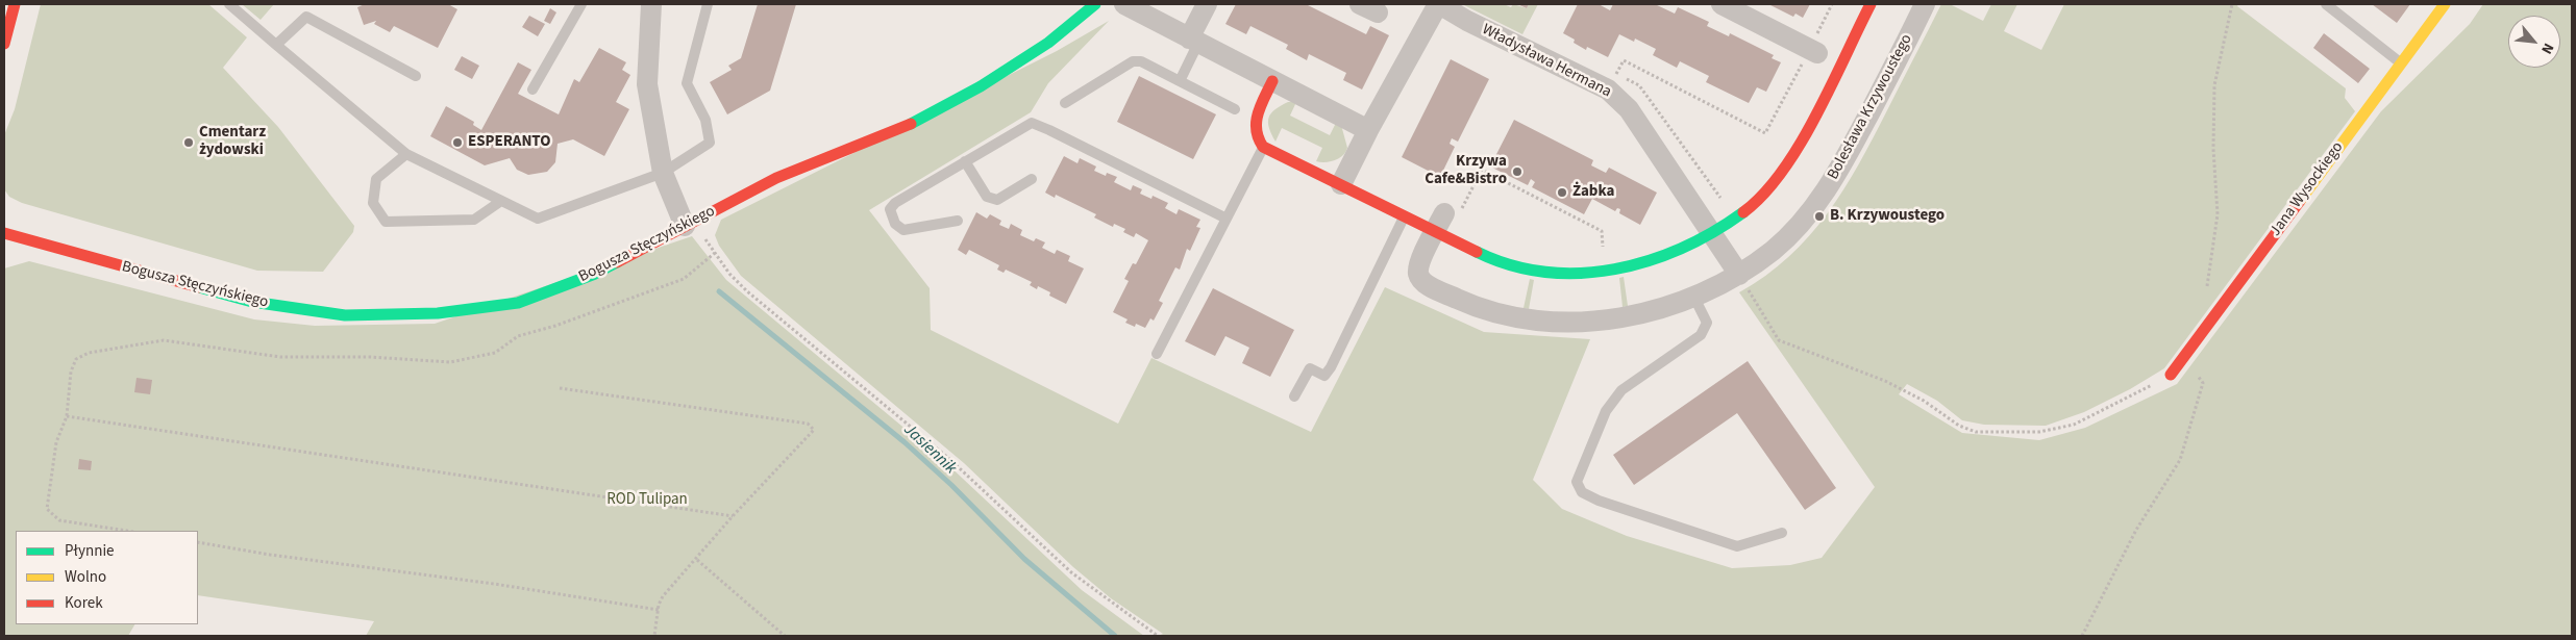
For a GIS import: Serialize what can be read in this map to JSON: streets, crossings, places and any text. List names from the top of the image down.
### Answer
{
  "streets": {
    "street": [
      "Władysława Hermana",
      "Bolesława Krzywoustego",
      "Jana Wysockiego",
      "Bogusza Stęczyńskiego"
    ]
  },
  "crossings": [
    ["Władysława Hermana", "Bolesława Krzywoustego"]
  ],
  "water": ["Jasiennik"],
  "parks": ["ROD Tulipan"],
  "places": [
    "Cmentarz żydowski",
    "ESPERANTO",
    "Krzywa Cafe&Bistro",
    "Żabka",
    "B. Krzywoustego"
  ],
  "legend": ["Płynnie", "Wolno", "Korek"],
  "north": "bottom right"
}
